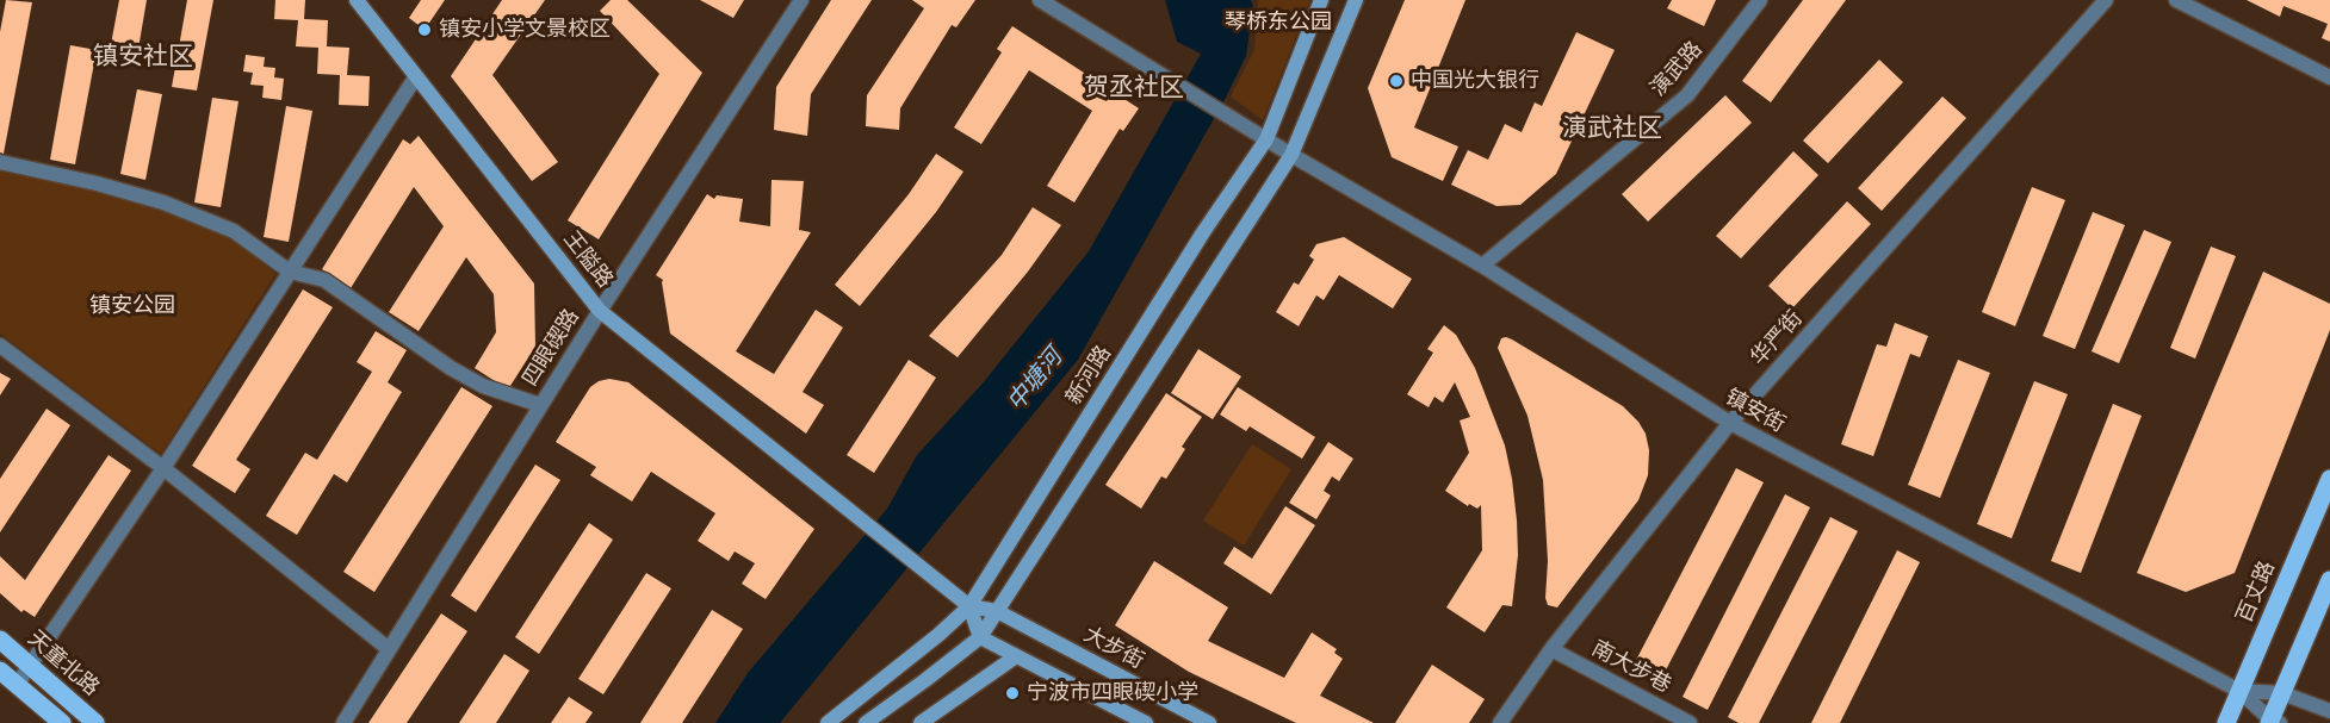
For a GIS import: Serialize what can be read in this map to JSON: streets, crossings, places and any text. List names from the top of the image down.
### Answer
{
  "streets": {
    "main road": [
      "王隘路",
      "新河路",
      "百丈路",
      "大步街",
      "天童北路"
    ],
    "street": [
      "演武路",
      "华严街",
      "四眼碶路",
      "镇安街",
      "南大步巷"
    ]
  },
  "crossings": [
    ["演武路", "镇安街"],
    ["王隘路", "四眼碶路"],
    ["王隘路", "新河路"],
    ["王隘路", "大步街"],
    ["华严街", "镇安街"],
    ["华严街", "南大步巷"],
    ["新河路", "镇安街"],
    ["新河路", "大步街"],
    ["镇安街", "百丈路"]
  ],
  "districts": ["镇安社区", "贺丞社区", "演武社区"],
  "water": ["中塘河"],
  "parks": ["琴桥东公园", "镇安公园"],
  "places": ["镇安小学文景校区", "中国光大银行", "宁波市四眼碶小学"]
}
